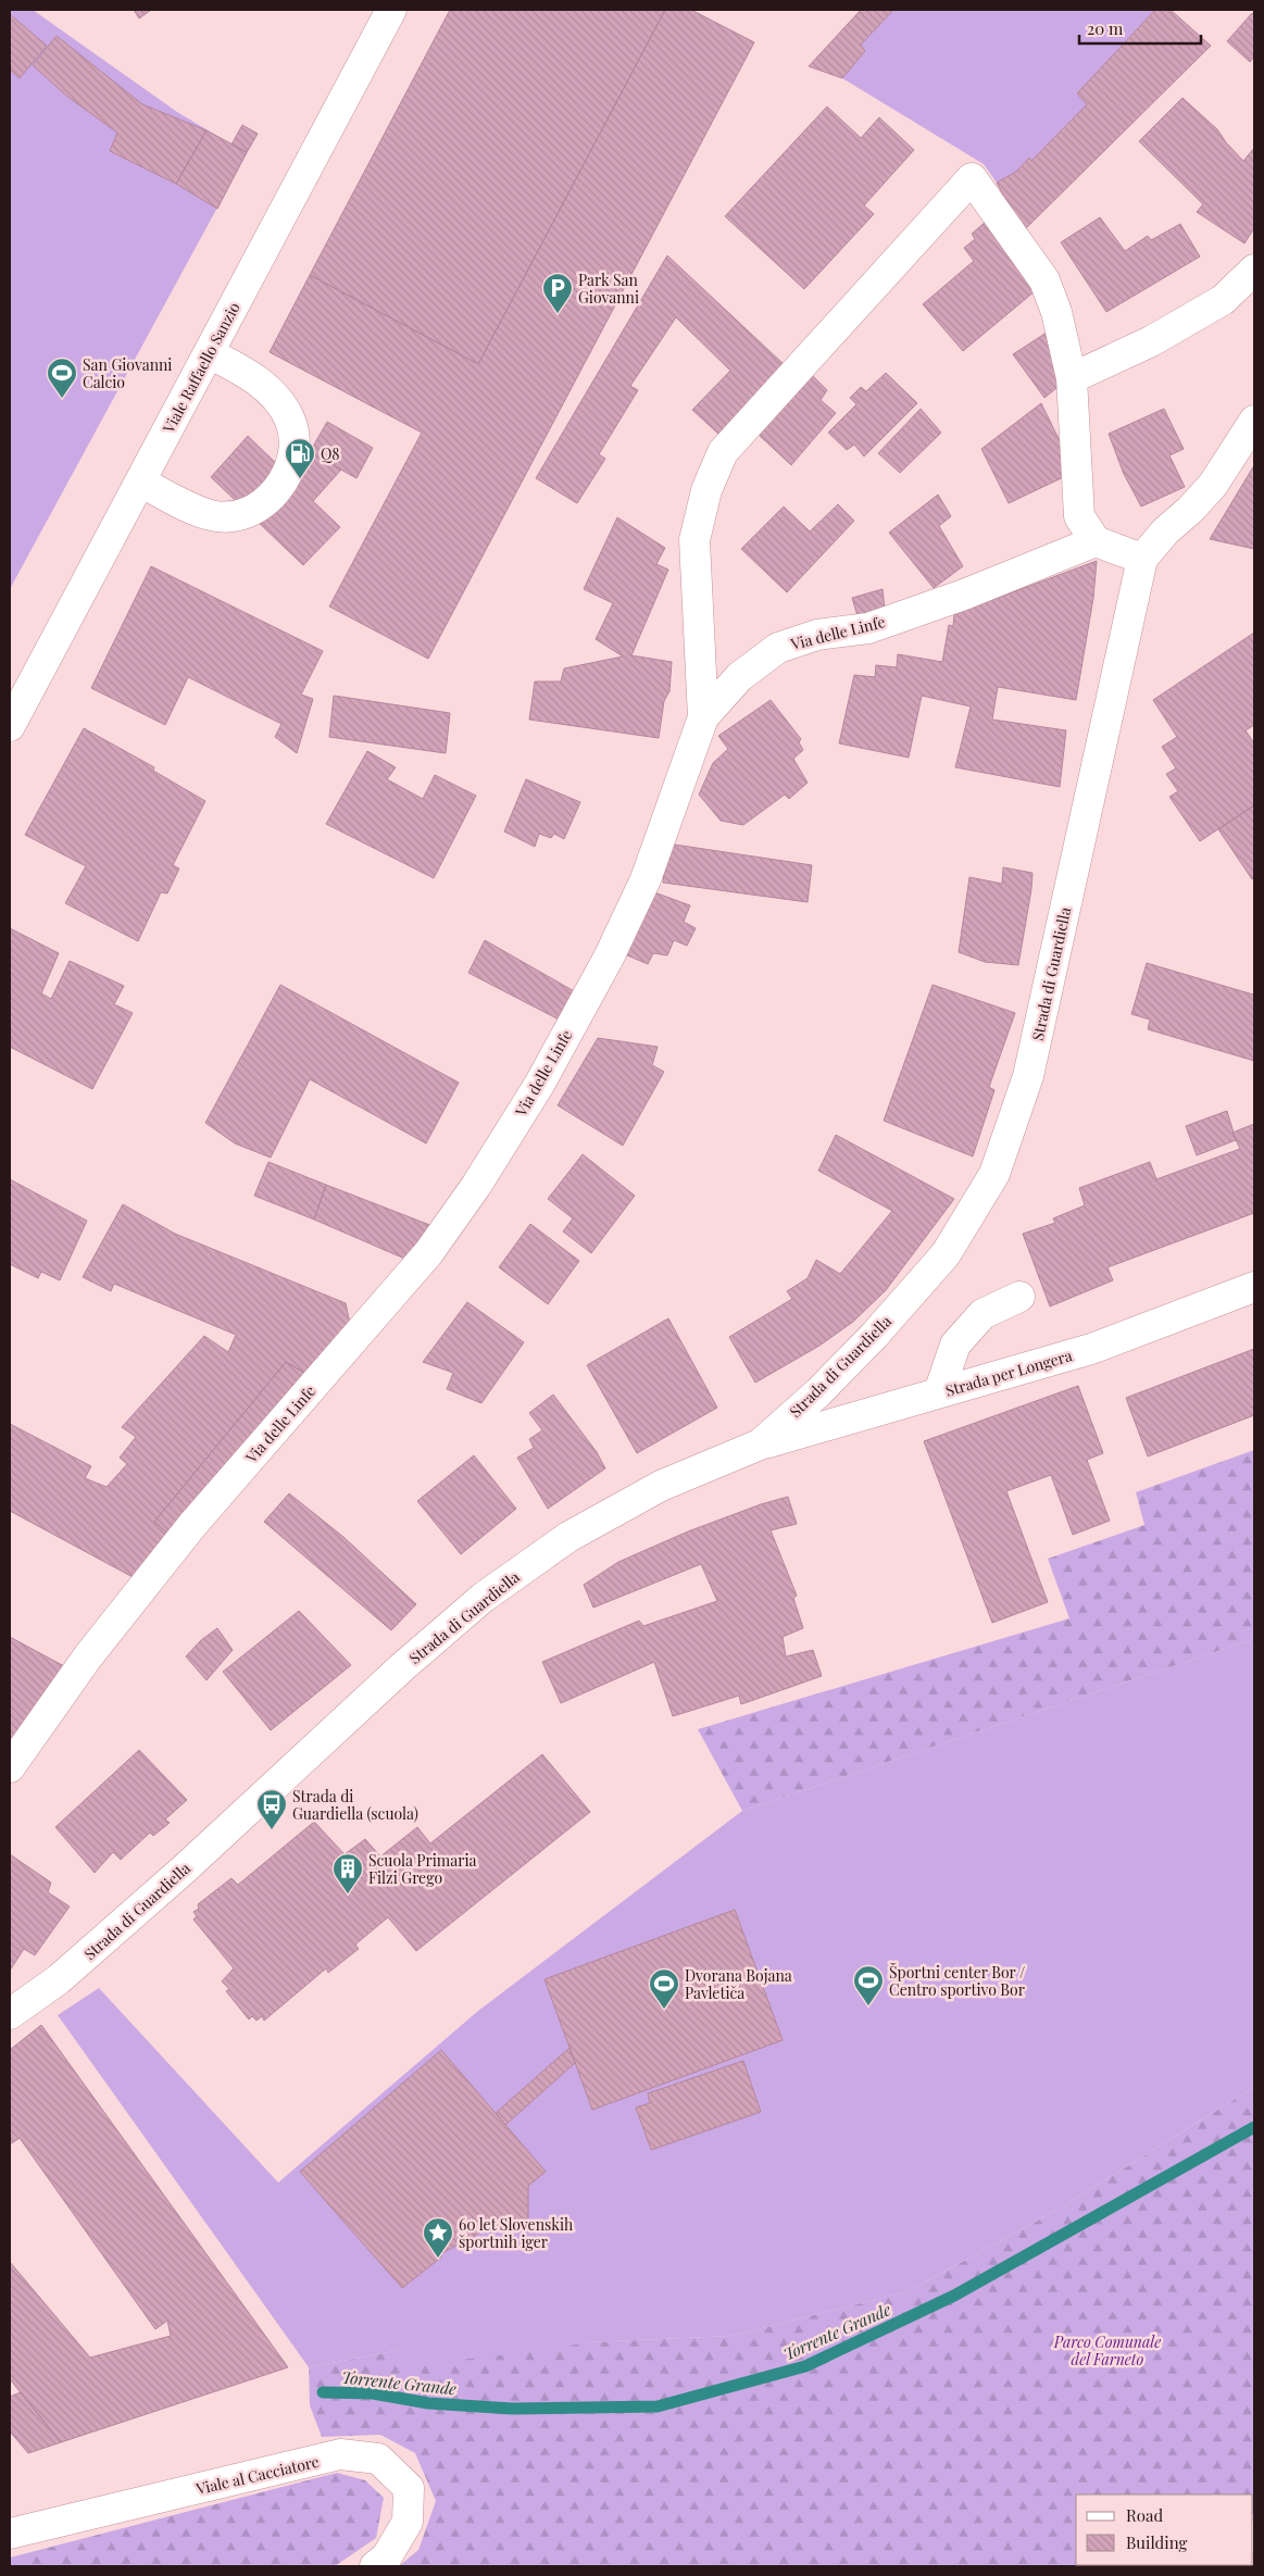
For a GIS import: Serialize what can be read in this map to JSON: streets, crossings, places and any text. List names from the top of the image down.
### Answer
{
  "streets": {
    "street": [
      "Viale Raffaello Sanzio",
      "Via delle Linfe",
      "Strada di Guardiella",
      "Strada per Longera",
      "Viale al Cacciatore"
    ]
  },
  "crossings": [
    ["Strada di Guardiella", "Strada per Longera"]
  ],
  "water": ["Torrente Grande"],
  "parks": ["Parco Comunale del Farneto"],
  "places": {
    "parking": ["Park San Giovanni"],
    "sports": ["San Giovanni Calcio", "Športni center Bor / Centro sportivo Bor", "Dvorana Bojana Pavletiča"],
    "fuel station": ["Q8"],
    "bus stop": ["Strada di Guardiella (scuola)"],
    "building": ["Scuola Primaria Filzi Grego"],
    "place": ["60 let Slovenskih športnih iger"]
  },
  "legend": ["Road", "Building"],
  "scale_bar": "20 m"
}
